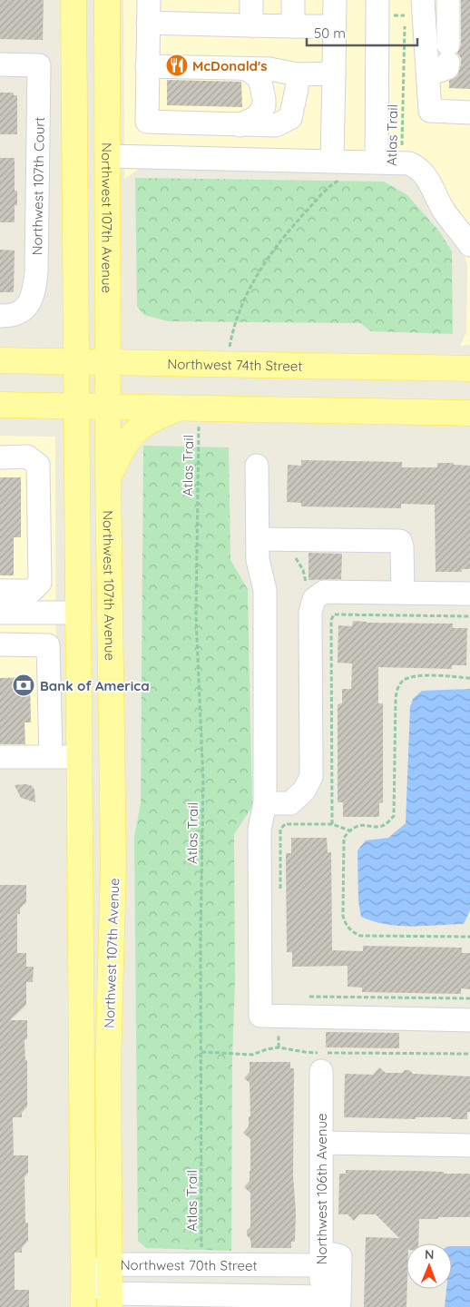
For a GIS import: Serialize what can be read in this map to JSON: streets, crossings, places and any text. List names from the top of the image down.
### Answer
{
  "streets": {
    "main road": ["Northwest 107th Avenue", "Northwest 74th Street"],
    "street": ["Northwest 107th Court", "Northwest 106th Avenue", "Northwest 70th Street"],
    "path": ["Atlas Trail"]
  },
  "crossings": [
    ["Northwest 107th Avenue", "Northwest 74th Street"],
    ["Northwest 107th Avenue", "Northwest 70th Street"],
    ["Northwest 106th Avenue", "Northwest 70th Street"]
  ],
  "places": {
    "restaurant": ["McDonald's"],
    "bank": ["Bank of America"]
  },
  "scale_bar": "50 m",
  "north": "top"
}
